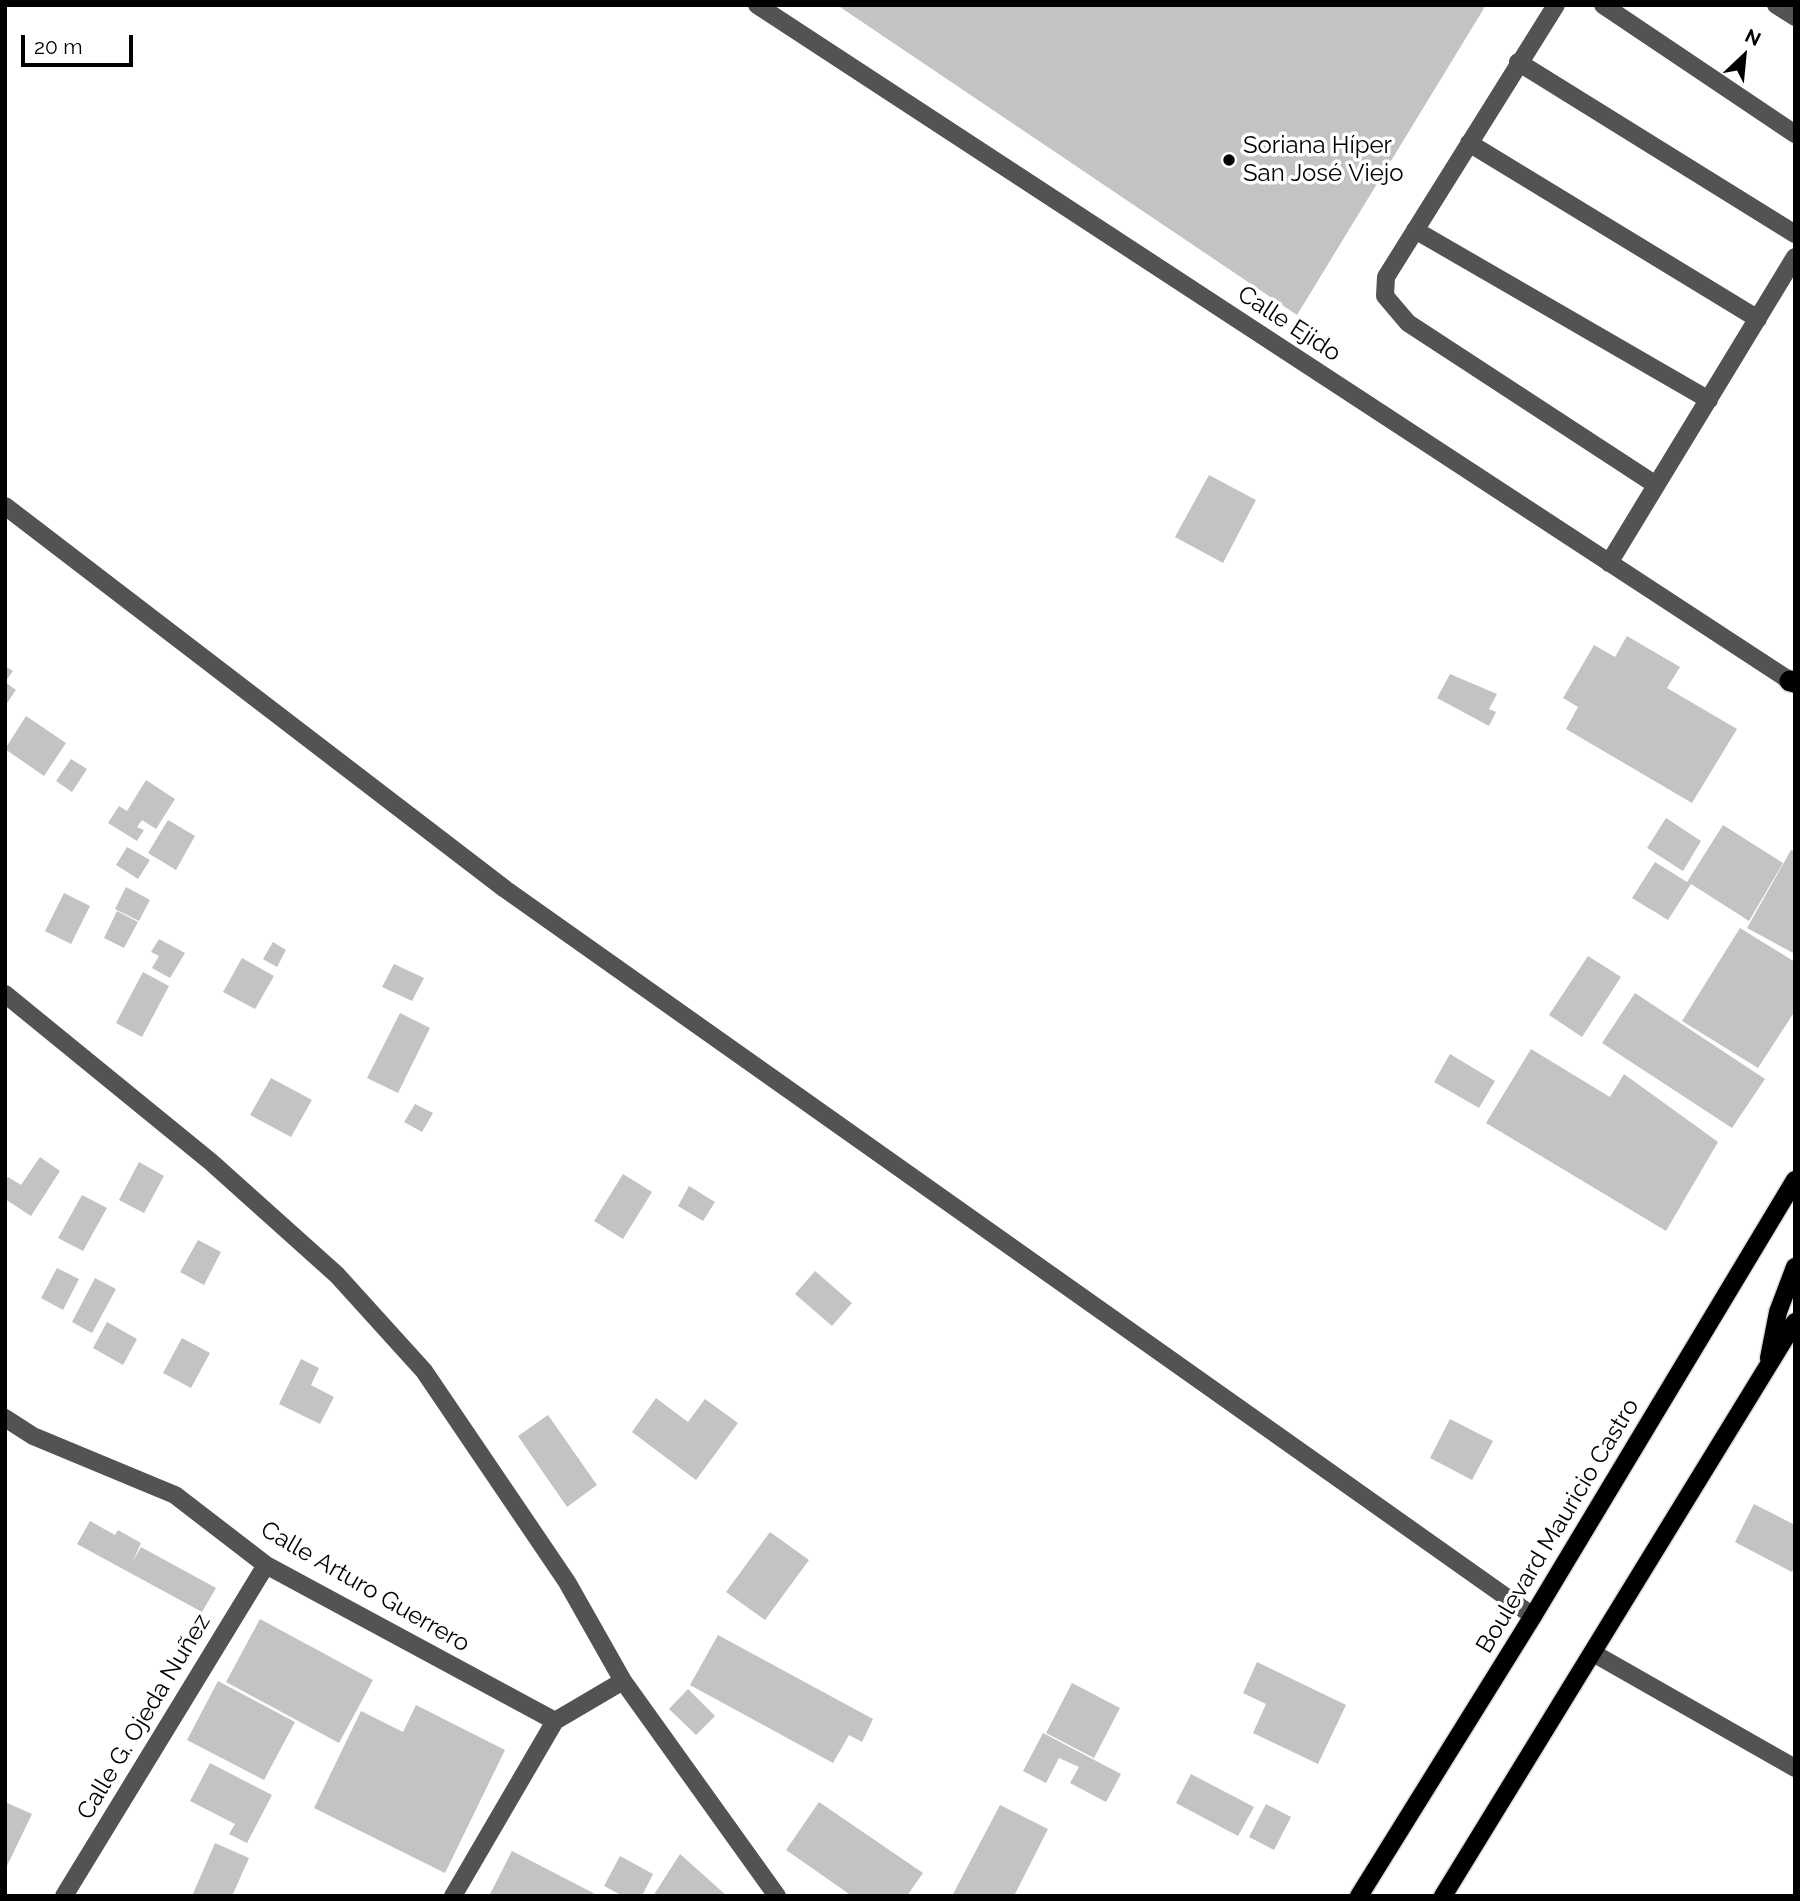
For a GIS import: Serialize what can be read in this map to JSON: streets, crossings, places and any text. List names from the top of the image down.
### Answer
{
  "streets": {
    "main road": ["Boulevard Mauricio Castro"],
    "street": ["Calle Ejido", "Calle Arturo Guerrero", "Calle G. Ojeda Nuñez"]
  },
  "crossings": [
    ["Calle Arturo Guerrero", "Calle G. Ojeda Nuñez"]
  ],
  "places": ["Soriana Híper San José Viejo"],
  "scale_bar": "20 m",
  "north": "top right"
}
